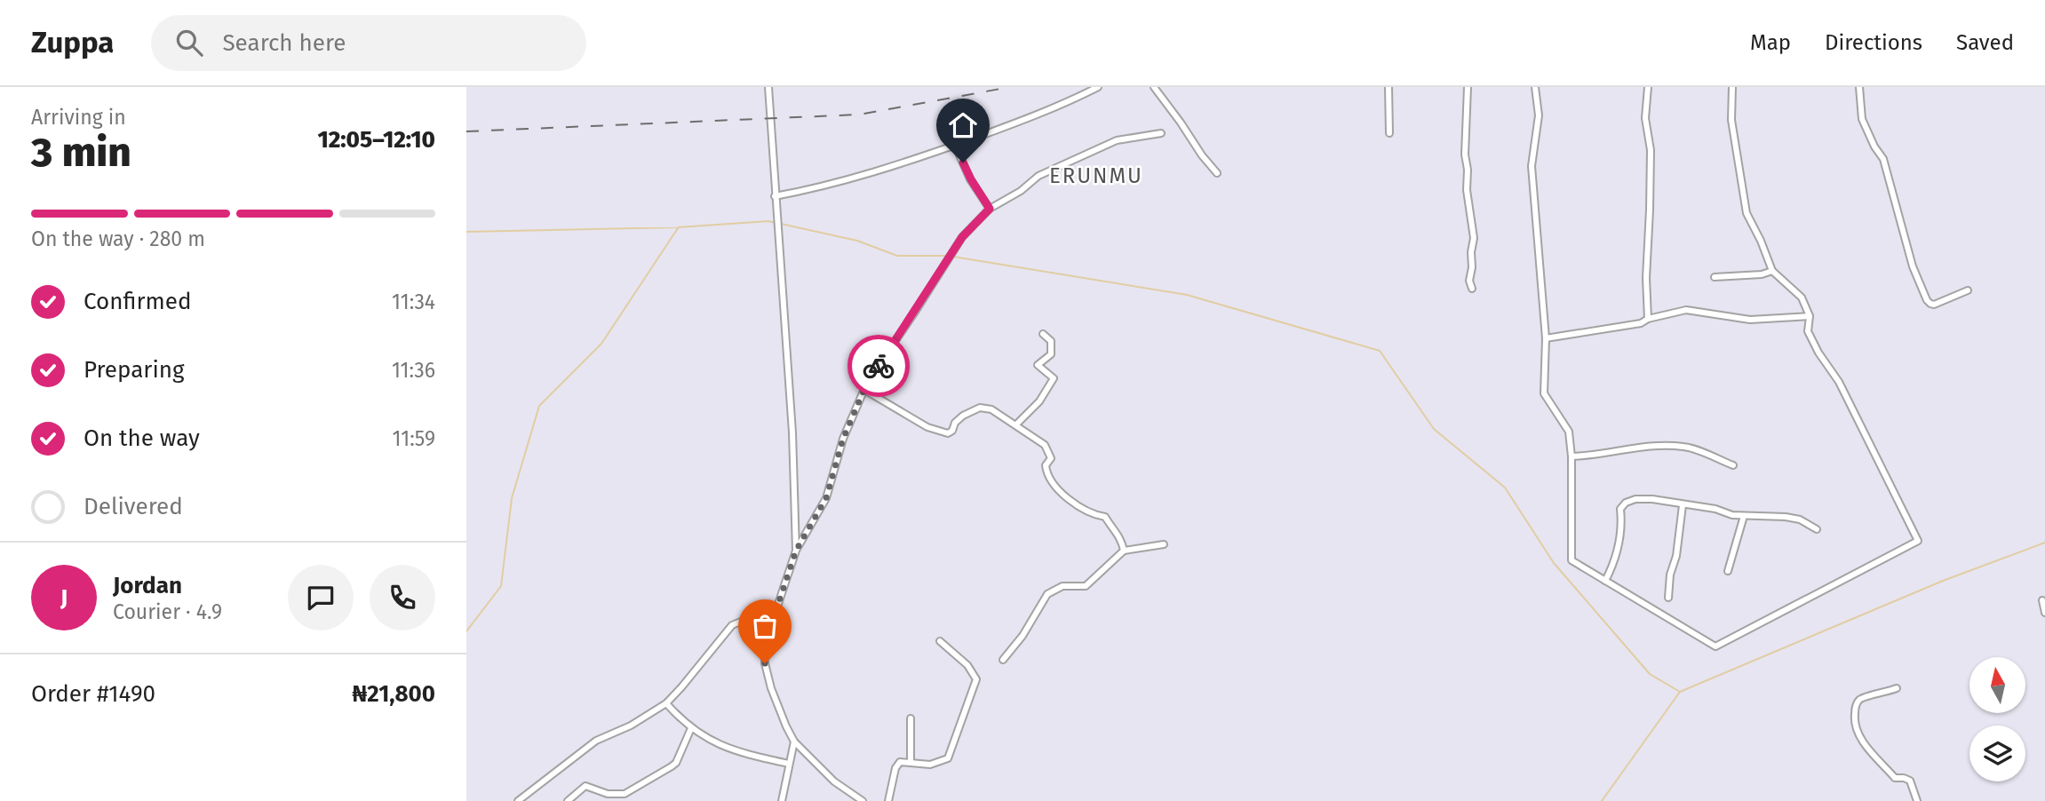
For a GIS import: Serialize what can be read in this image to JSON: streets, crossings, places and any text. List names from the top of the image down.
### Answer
{
  "districts": ["ERUNMU"],
  "north": "top",
  "page": {
    "header": "Zuppa",
    "search": "Search here",
    "nav": ["Map", "Directions", "Saved"],
    "heading": ["3 min", "Arriving in", "12:05–12:10"],
    "panel": [
      "Jordan",
      "Courier · 4.9",
      "Order #1490",
      "₦21,800"
    ],
    "bar": "On the way · 280 m",
    "list": [
      ["Confirmed", "11:34"],
      ["Preparing", "11:36"],
      ["On the way", "11:59"],
      "Delivered"
    ],
    "round": "J"
  }
}
